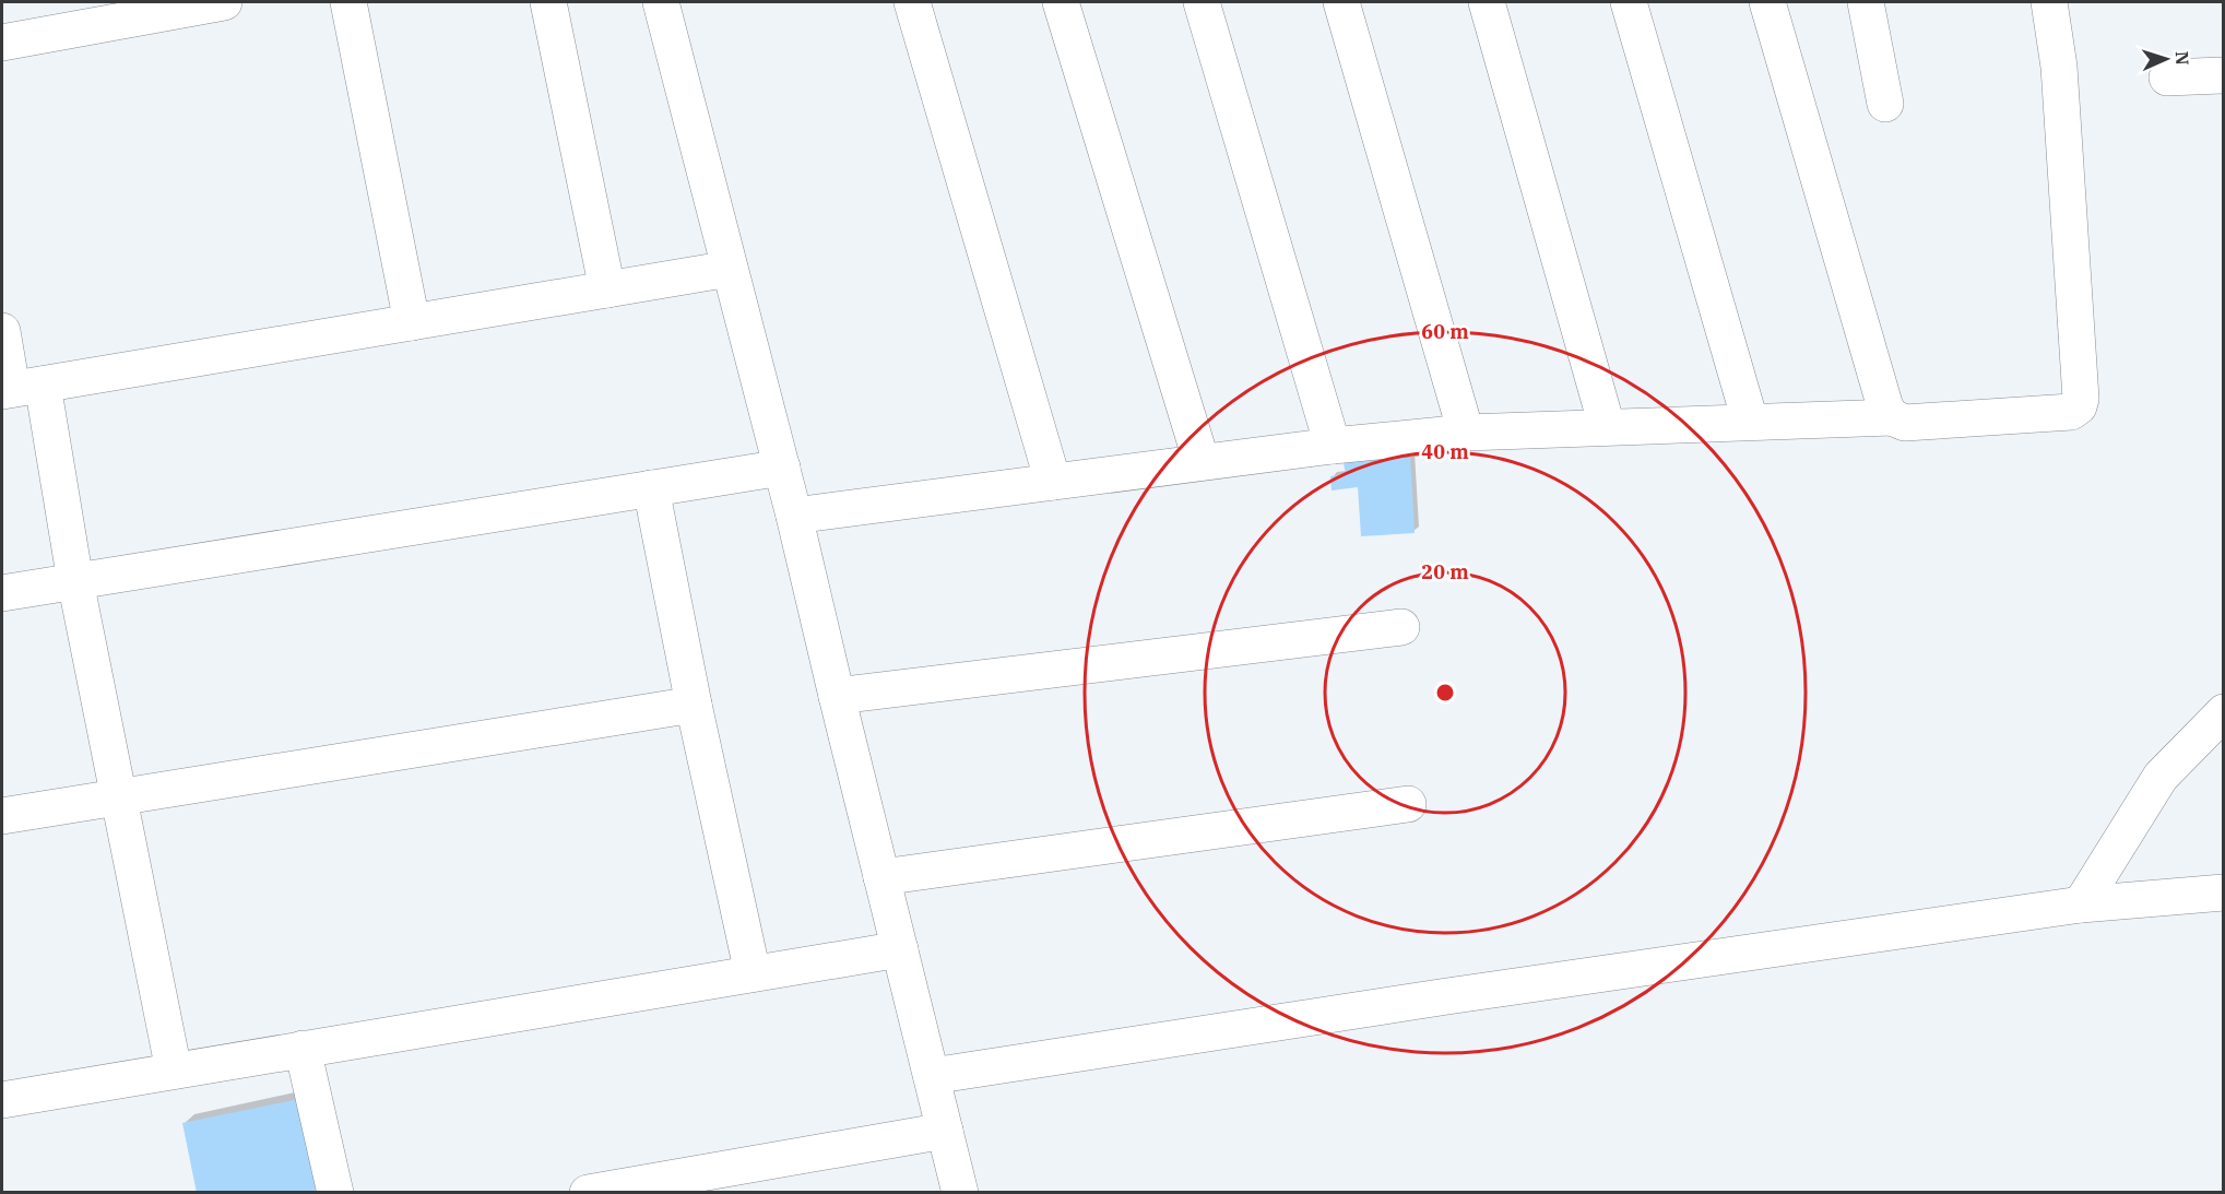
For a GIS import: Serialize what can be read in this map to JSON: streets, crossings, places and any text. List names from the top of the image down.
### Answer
{
  "north": "right",
  "rings": ["60 m", "40 m", "20 m"]
}
